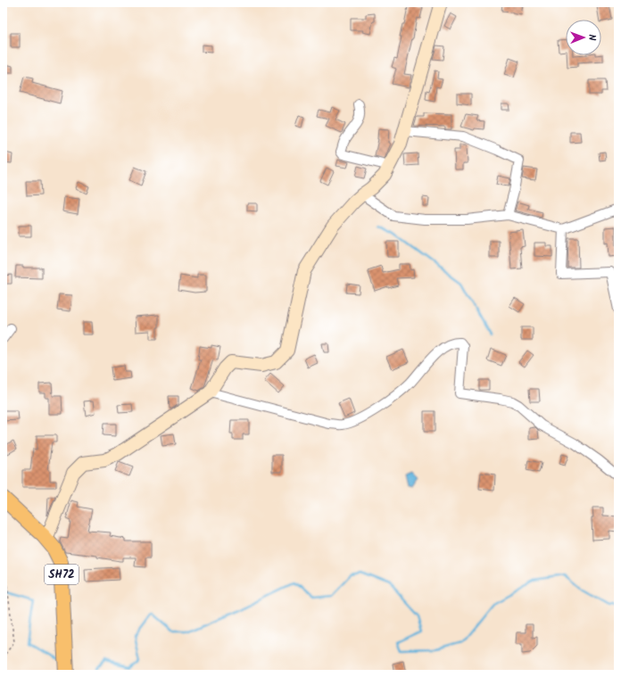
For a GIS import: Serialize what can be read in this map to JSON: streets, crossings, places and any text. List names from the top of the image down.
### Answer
{
  "streets": {
    "main road": ["SH72"]
  },
  "north": "right"
}
